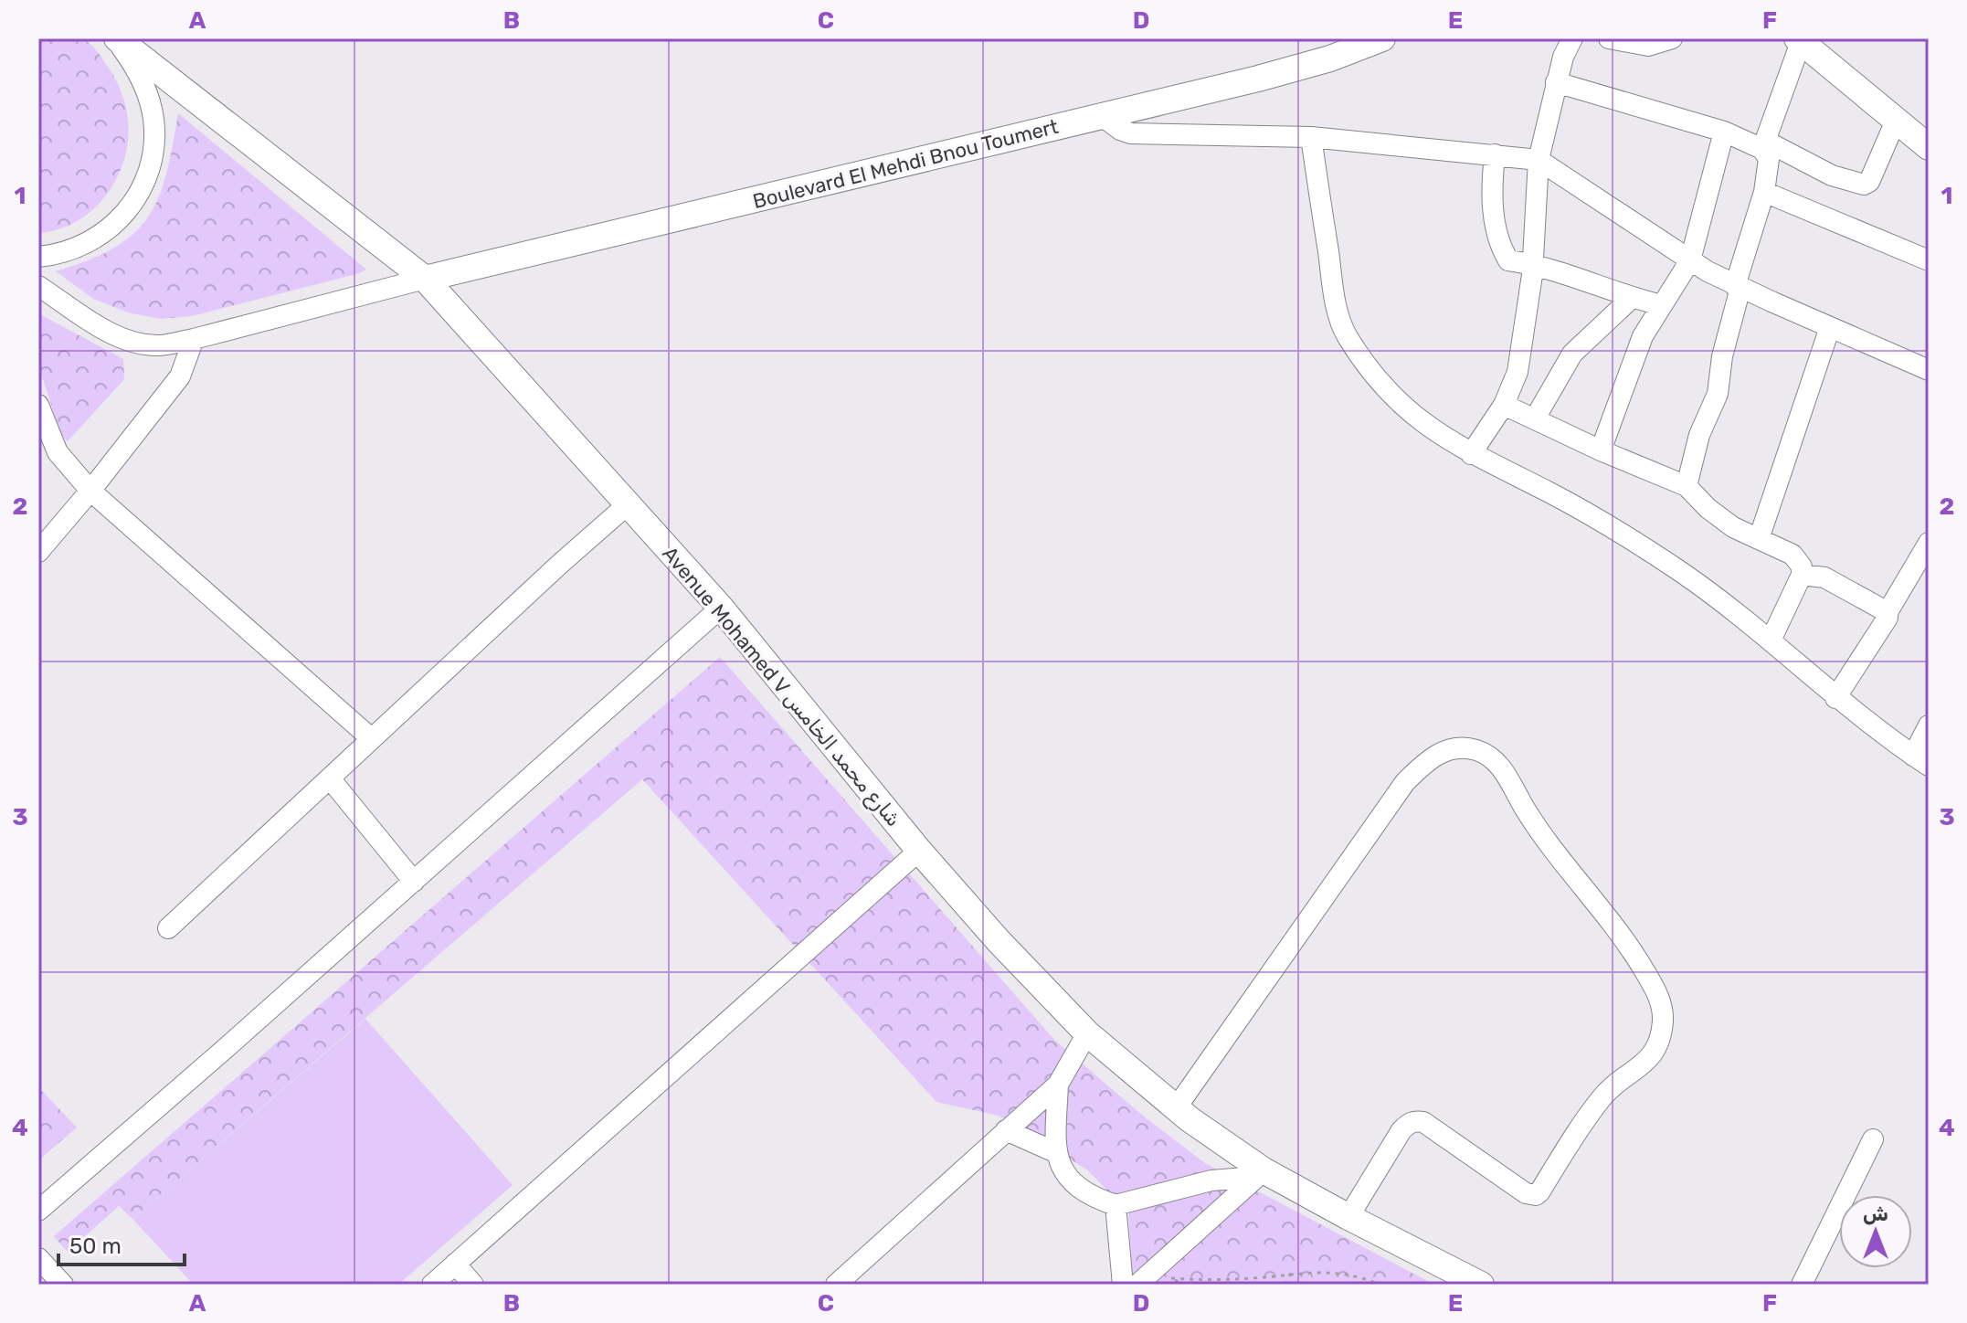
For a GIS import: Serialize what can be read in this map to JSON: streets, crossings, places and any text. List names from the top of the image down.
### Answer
{
  "streets": {
    "main road": ["Boulevard El Mehdi Bnou Toumert", "Avenue Mohamed V شارع محمد الخامس"]
  },
  "crossings": [
    ["Boulevard El Mehdi Bnou Toumert", "Avenue Mohamed V شارع محمد الخامس"]
  ],
  "scale_bar": "50 m",
  "north": "top",
  "grid": {
    "columns": [
      "A",
      "B",
      "C",
      "D",
      "E",
      "F"
    ],
    "rows": [
      "1",
      "2",
      "3",
      "4"
    ]
  }
}
